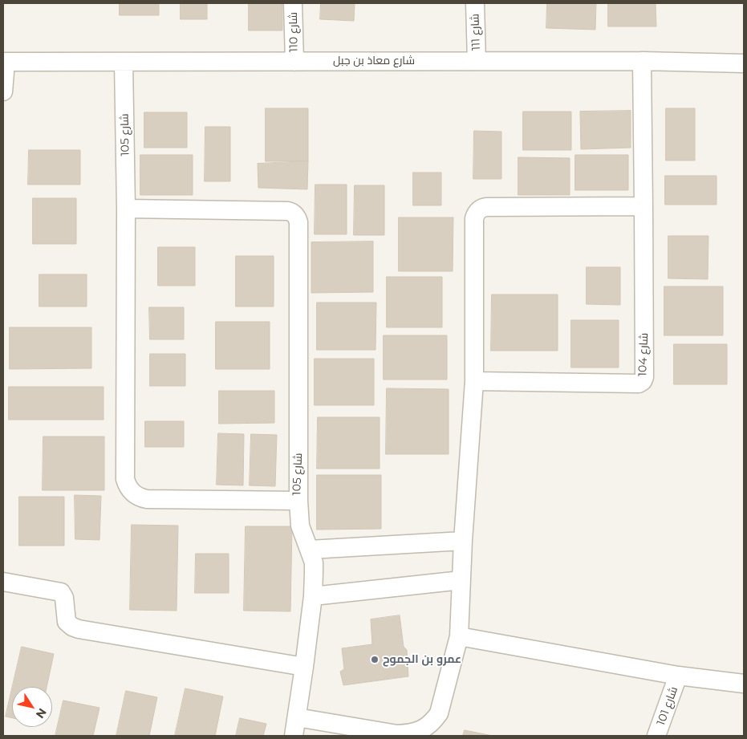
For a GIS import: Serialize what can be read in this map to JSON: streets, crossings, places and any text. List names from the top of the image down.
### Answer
{
  "streets": {
    "street": [
      "شارع 110",
      "شارع 111",
      "شارع معاذ بن جبل",
      "شارع 105",
      "شارع 104",
      "شارع 101"
    ]
  },
  "crossings": [
    ["شارع 110", "شارع معاذ بن جبل"],
    ["شارع 111", "شارع معاذ بن جبل"],
    ["شارع معاذ بن جبل", "شارع 105"],
    ["شارع معاذ بن جبل", "شارع 104"]
  ],
  "places": ["عمرو بن الجموح"],
  "north": "bottom right"
}
